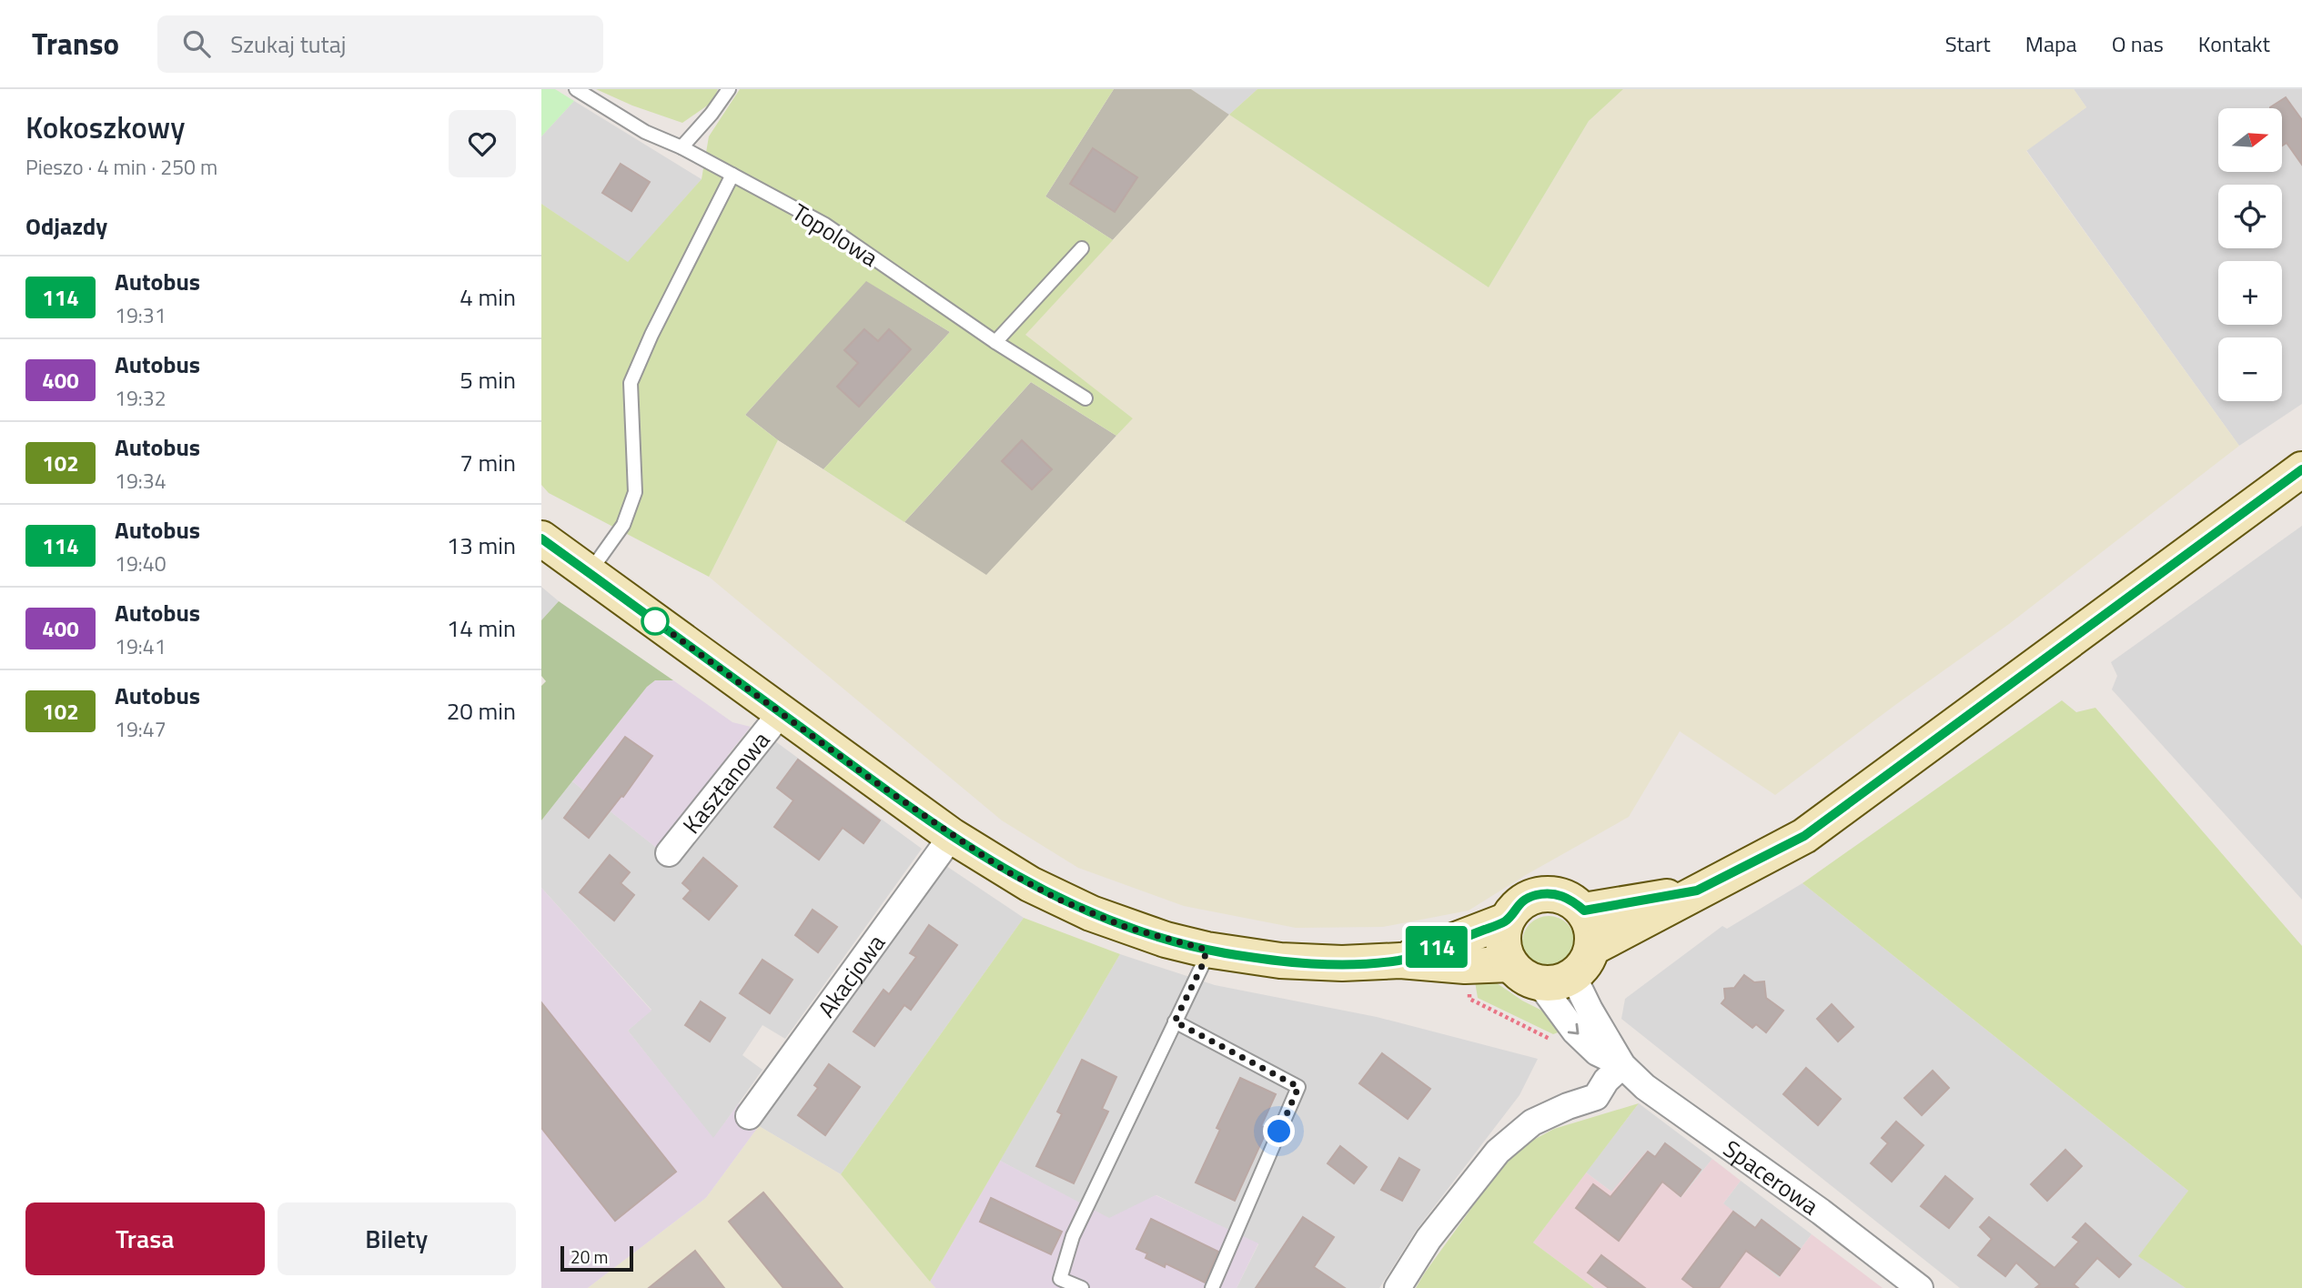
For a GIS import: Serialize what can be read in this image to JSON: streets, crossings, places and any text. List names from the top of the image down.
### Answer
{
  "streets": {
    "street": ["Kasztanowa", "Akacjowa", "Spacerowa"],
    "lane": ["Topolowa"]
  },
  "lines": ["bus line 114"],
  "scale_bar": "20 m",
  "north": "right",
  "page": {
    "header": "Transo",
    "search": "Szukaj tutaj",
    "nav": [
      "Start",
      "Mapa",
      "O nas",
      "Kontakt"
    ],
    "heading": [
      ["Kokoszkowy", "Pieszo · 4 min · 250 m"],
      "Odjazdy"
    ],
    "on_map": "114",
    "map_buttons": ["+", "−"],
    "list": [
      {
        "mark": "114",
        "name": "Autobus",
        "note": "19:31",
        "value": "4 min"
      },
      {
        "mark": "400",
        "name": "Autobus",
        "note": "19:32",
        "value": "5 min"
      },
      {
        "mark": "102",
        "name": "Autobus",
        "note": "19:34",
        "value": "7 min"
      },
      {
        "mark": "114",
        "name": "Autobus",
        "note": "19:40",
        "value": "13 min"
      },
      {
        "mark": "400",
        "name": "Autobus",
        "note": "19:41",
        "value": "14 min"
      },
      {
        "mark": "102",
        "name": "Autobus",
        "note": "19:47",
        "value": "20 min"
      }
    ],
    "buttons": ["Trasa", "Bilety"],
    "scale": "20 m"
  }
}
